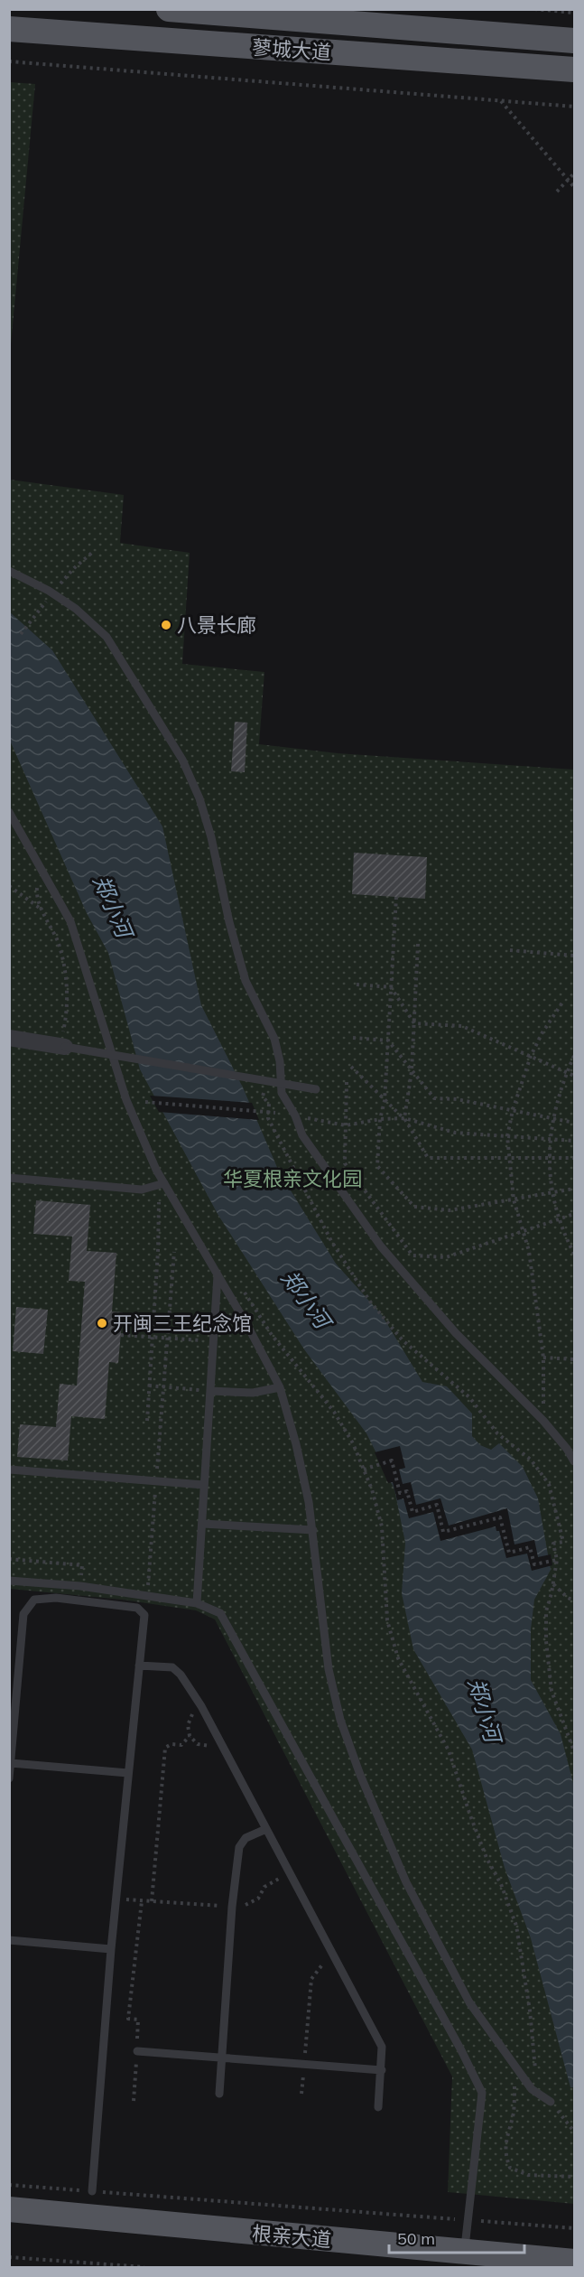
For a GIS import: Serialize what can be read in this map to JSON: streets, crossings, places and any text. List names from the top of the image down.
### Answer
{
  "streets": {
    "main road": ["蓼城大道", "根亲大道"]
  },
  "water": ["郑小河"],
  "parks": ["华夏根亲文化园"],
  "places": ["八景长廊", "开闽三王纪念馆"],
  "scale_bar": "50 m"
}
